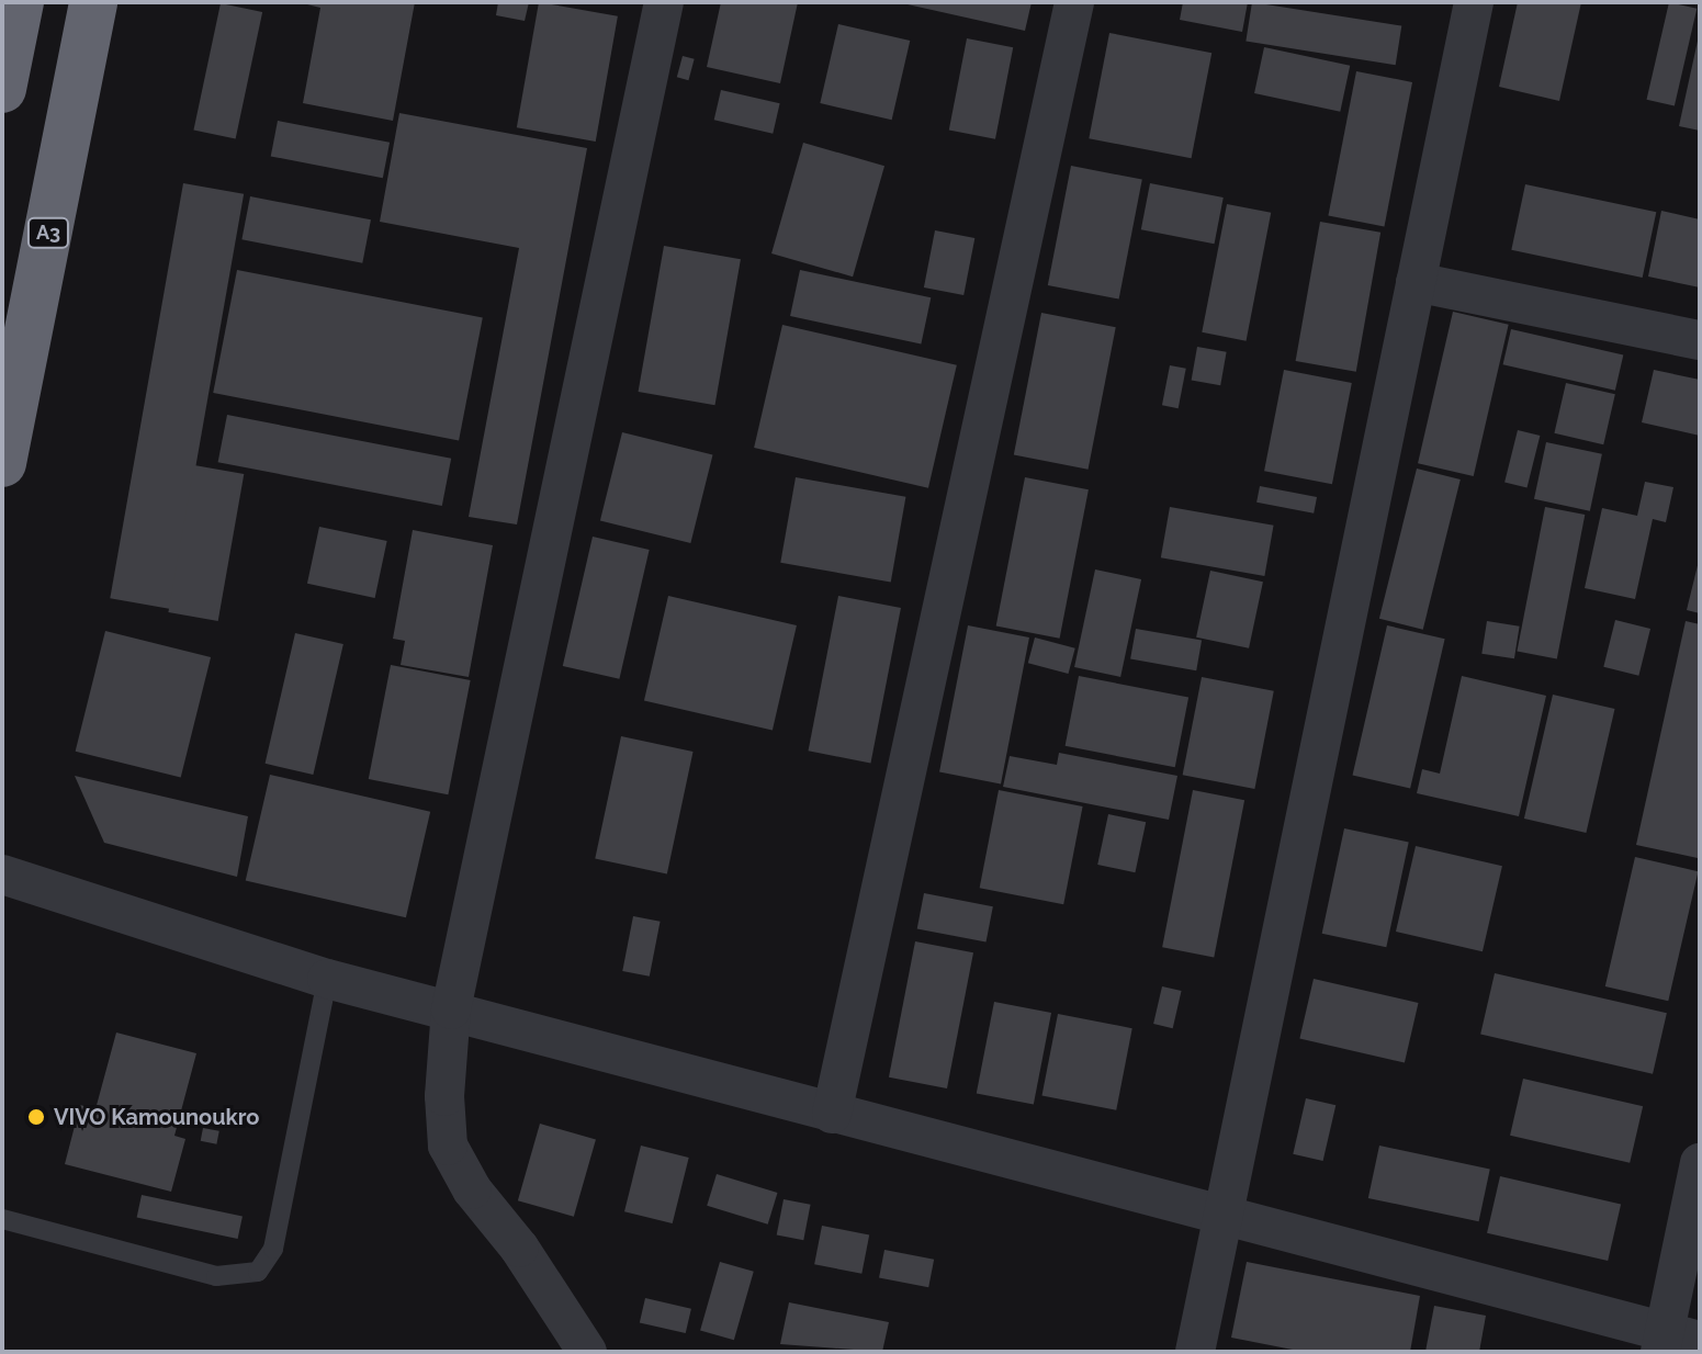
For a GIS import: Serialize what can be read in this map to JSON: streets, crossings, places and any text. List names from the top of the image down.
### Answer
{
  "streets": {
    "highway": ["A3"]
  },
  "places": ["VIVO Kamounoukro"]
}
